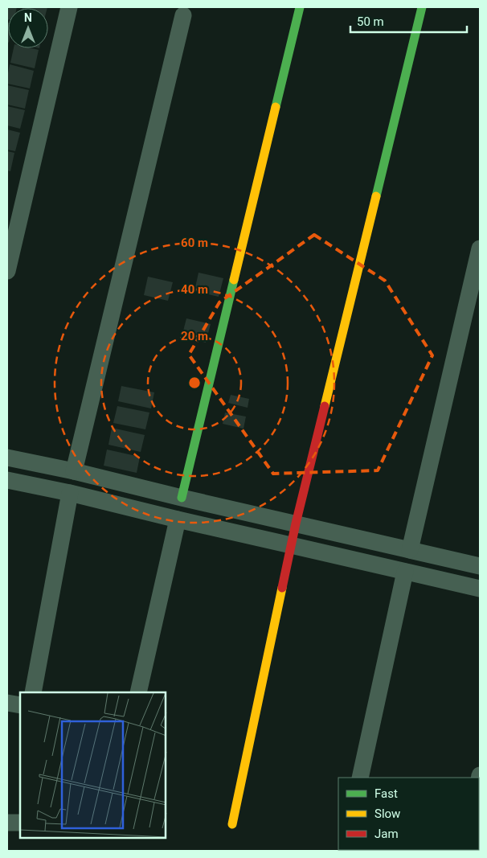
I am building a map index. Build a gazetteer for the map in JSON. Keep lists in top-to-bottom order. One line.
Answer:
{"legend":["Fast","Slow","Jam"],"scale_bar":"50 m","north":"top","rings":["60 m","40 m","20 m"]}
